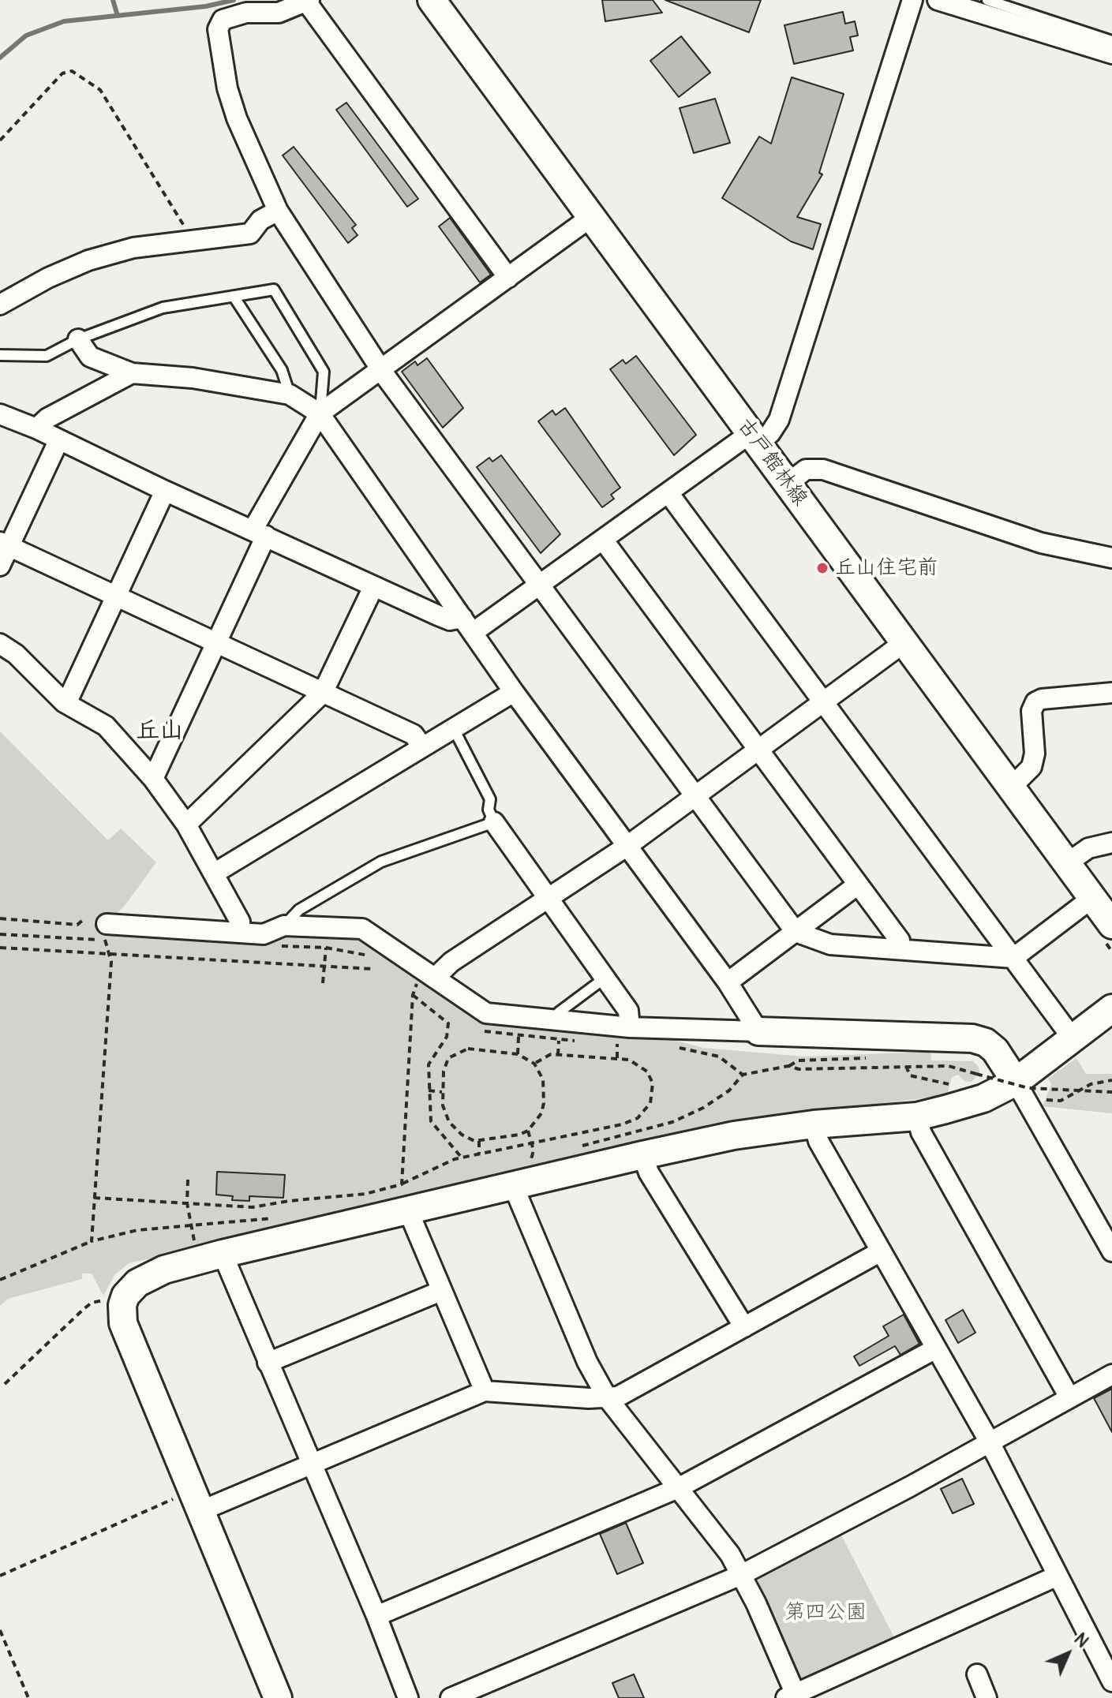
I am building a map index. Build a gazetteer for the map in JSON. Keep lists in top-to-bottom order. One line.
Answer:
{"streets":{"street":["古戸館林線"]},"districts":["丘山"],"parks":["第四公園"],"places":["丘山住宅前"],"north":"top right"}
